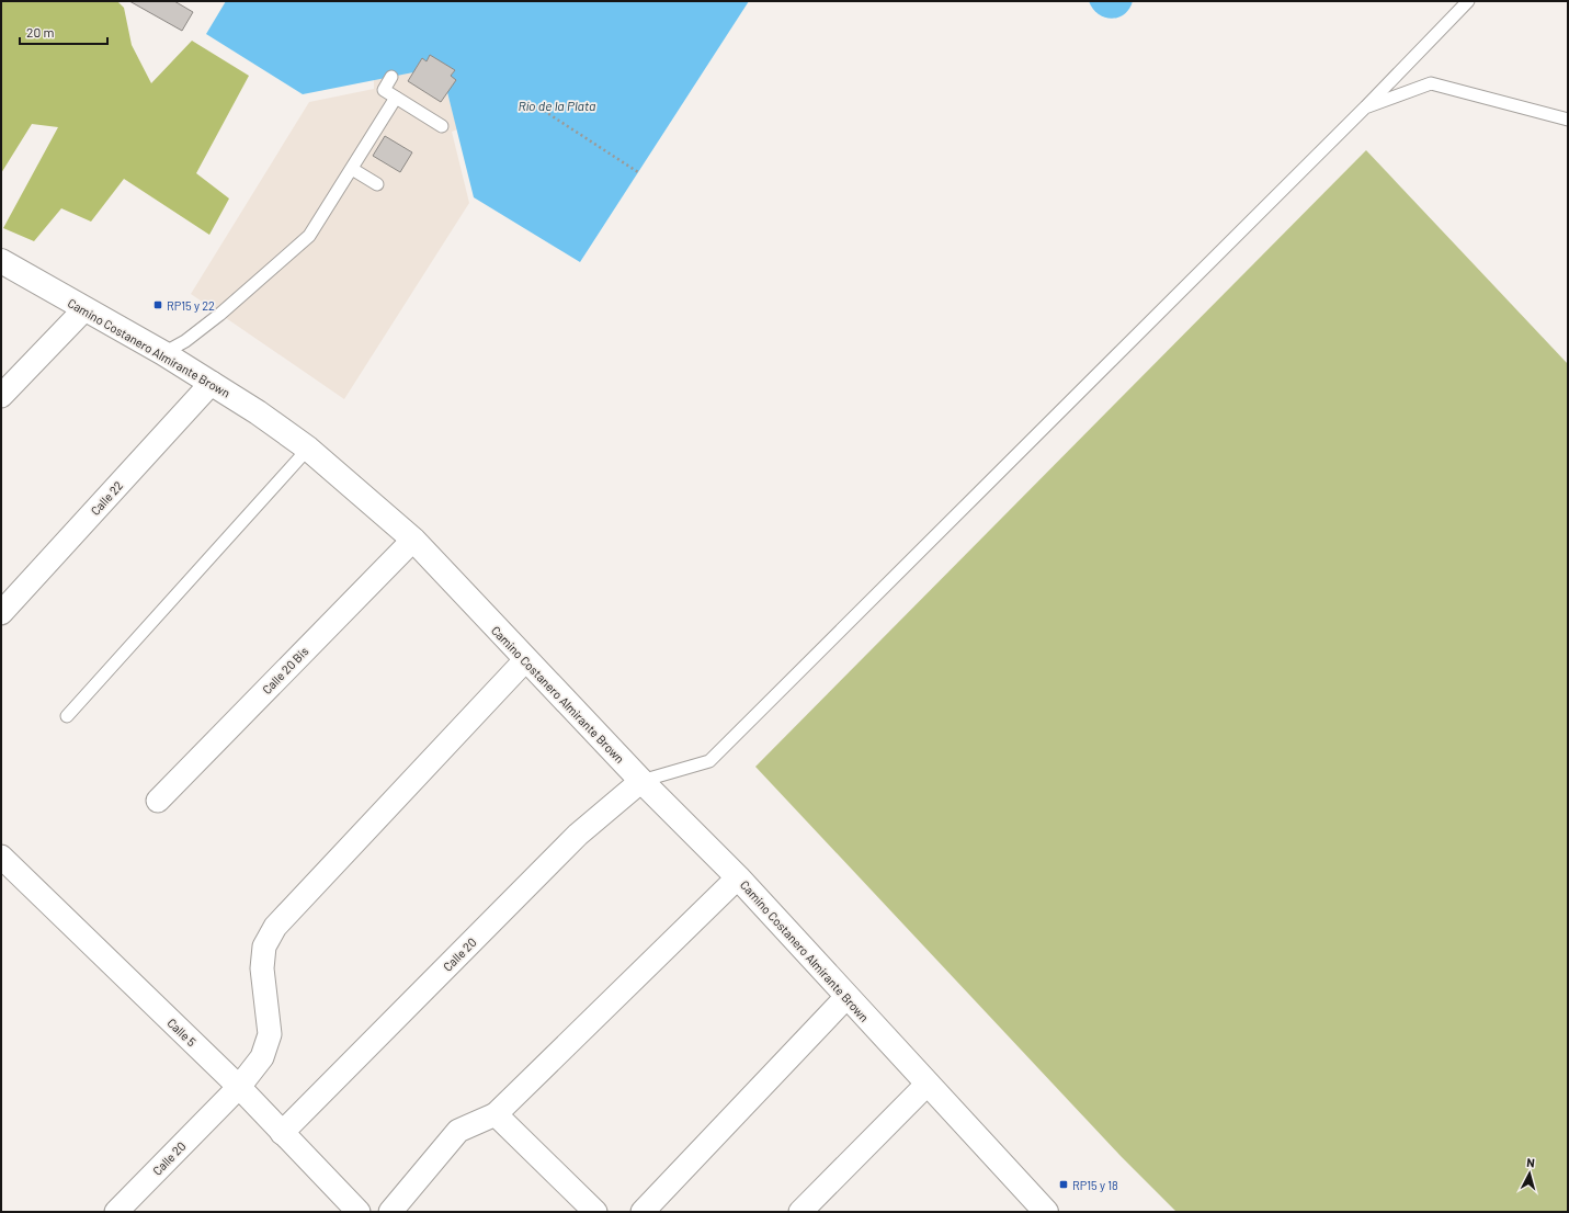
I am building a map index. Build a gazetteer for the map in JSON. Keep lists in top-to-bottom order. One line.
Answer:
{"streets":{"main road":["Camino Costanero Almirante Brown"],"street":["Calle 22","Calle 20 Bis","Calle 20","Calle 5"]},"crossings":[["Camino Costanero Almirante Brown","Calle 22"],["Camino Costanero Almirante Brown","Calle 20 Bis"],["Camino Costanero Almirante Brown","Calle 20"],["Calle 20","Calle 5"]],"water":["Río de la Plata"],"places":{"transit":["RP15 y 22","RP15 y 18"]},"scale_bar":"20 m","north":"top"}
